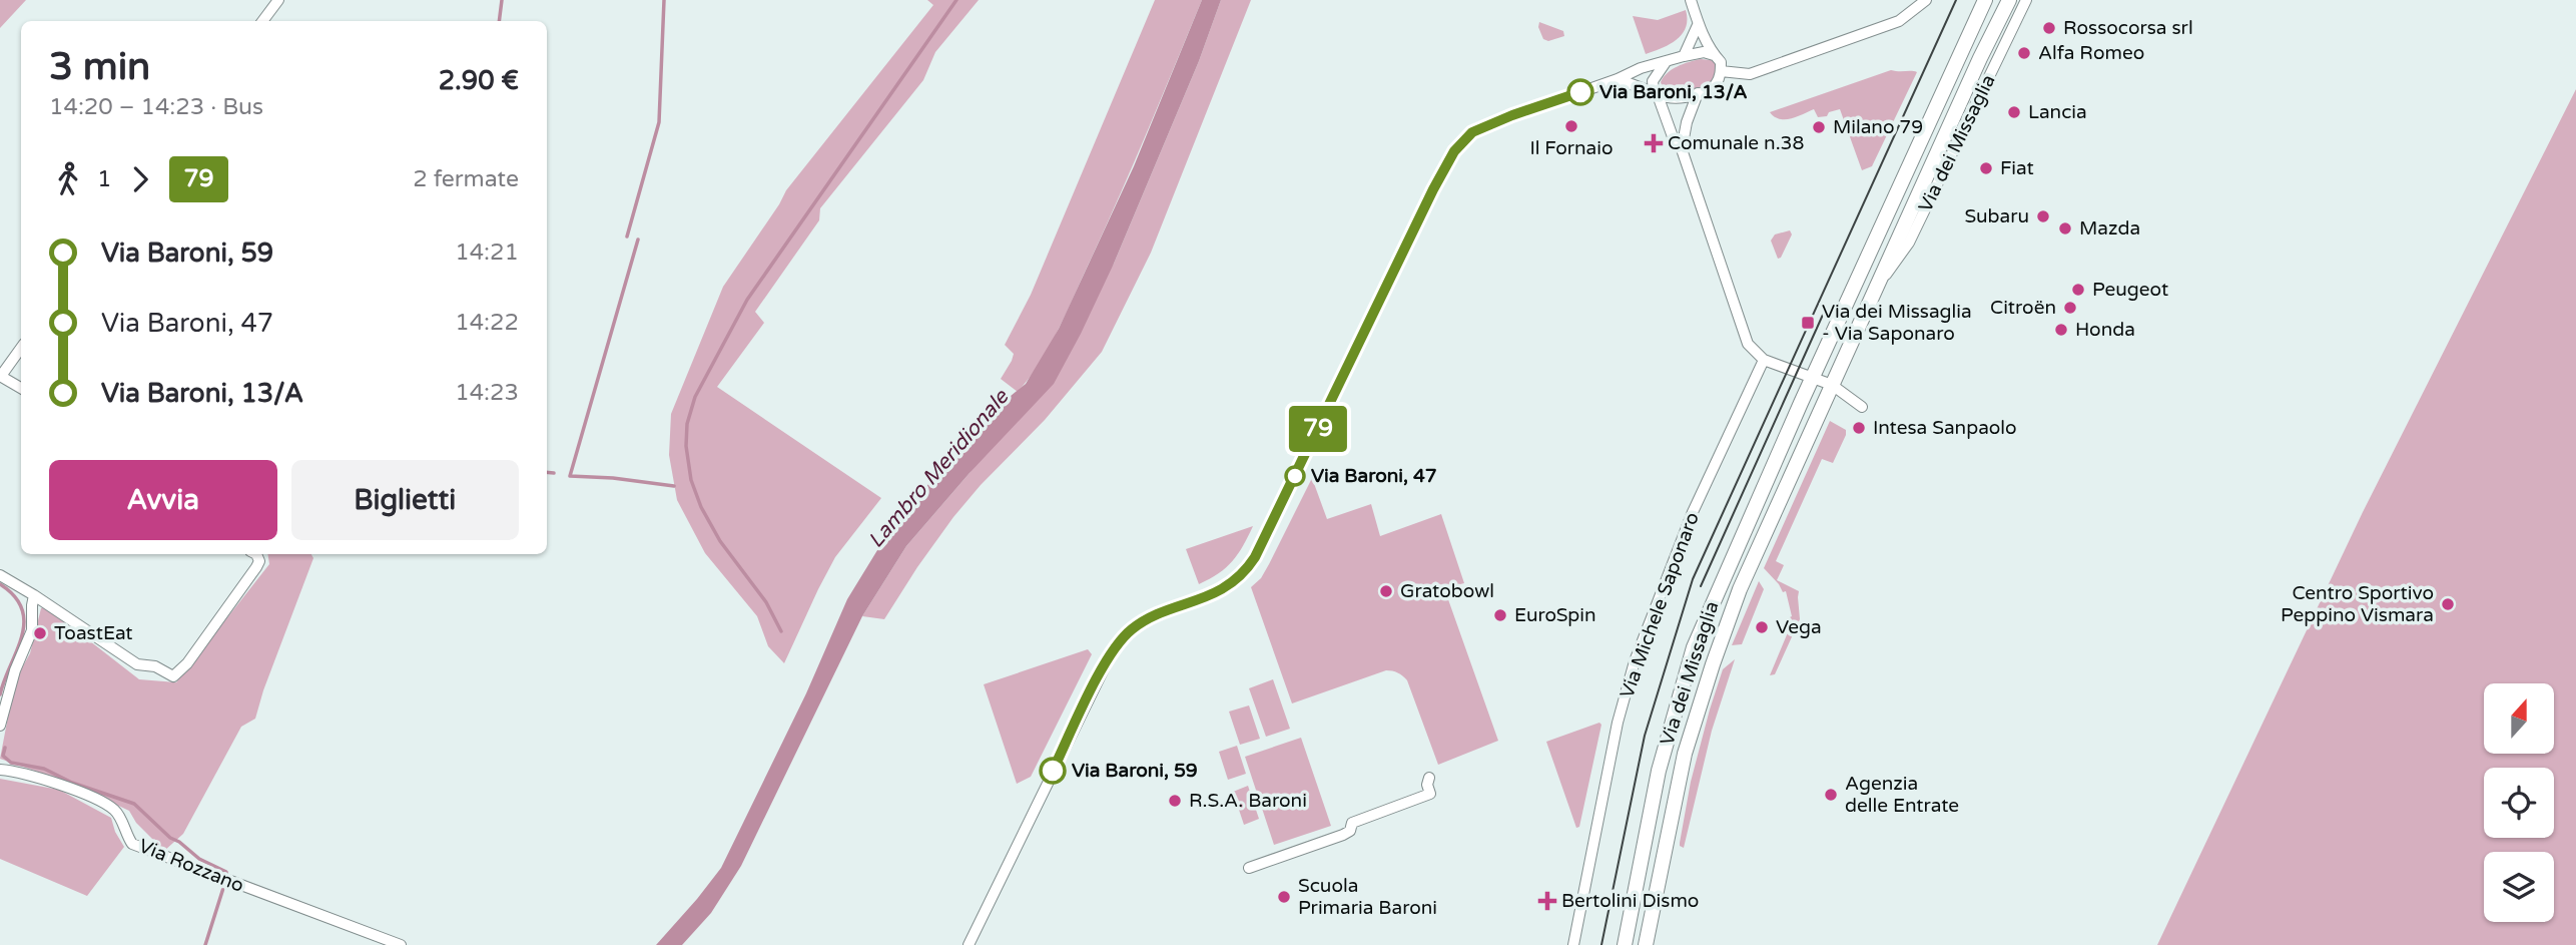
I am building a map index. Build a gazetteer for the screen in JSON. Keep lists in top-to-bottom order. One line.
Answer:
{"streets":{"main road":["Via dei Missaglia"],"street":["Via Michele Saponaro","Via Rozzano"]},"water":["Lambro Meridionale"],"places":{"other":["Rossocorsa srl","Alfa Romeo","Via Baroni, 13/A","Lancia","Il Fornaio","Milano 79","Fiat","Subaru","Mazda","Peugeot","Citroën","Honda","Intesa Sanpaolo","Via Baroni, 47","Gratobowl","Centro Sportivo Peppino Vismara","EuroSpin","Vega","ToastEat","Via Baroni, 59","Agenzia delle Entrate","R.S.A. Baroni","Scuola Primaria Baroni"],"health":["Comunale n.38","Bertolini Dismo"],"transit":["Via dei Missaglia - Via Saponaro"]},"lines":["bus line 79"],"north":"top","page":{"on_map":"79","heading":["3 min","14:20 – 14:23 · Bus","2.90 €"],"legs":["1","79","2 fermate"],"list":[{"name":"Via Baroni, 59","value":"14:21"},{"name":"Via Baroni, 47","value":"14:22"},{"name":"Via Baroni, 13/A","value":"14:23"}],"buttons":["Avvia","Biglietti"]}}
